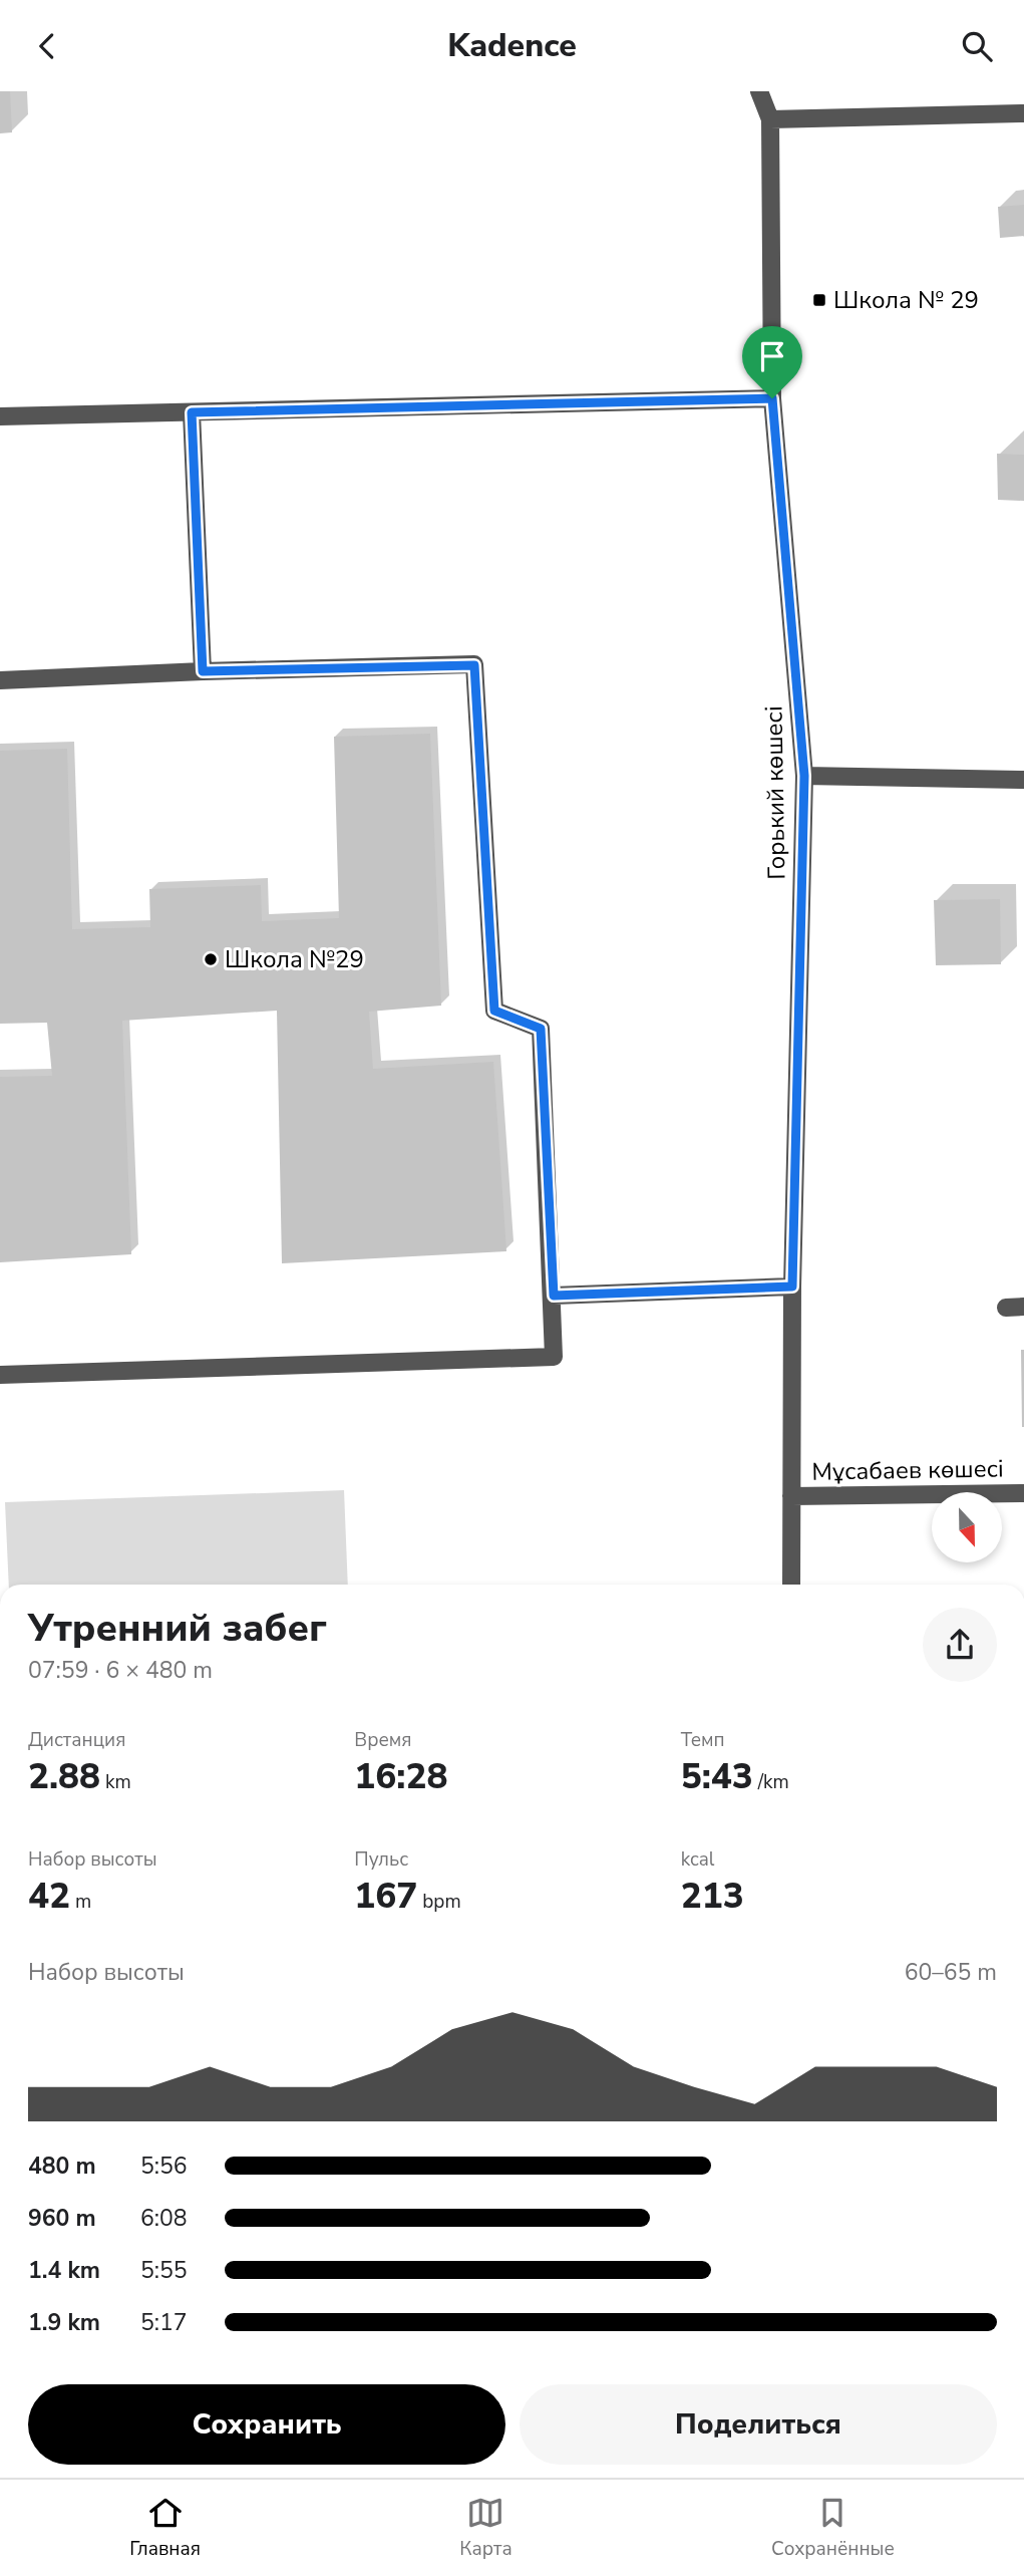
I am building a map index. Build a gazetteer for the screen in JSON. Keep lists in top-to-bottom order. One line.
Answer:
{"streets":{"street":["Горький көшесі","Мұсабаев көшесі"]},"crossings":[["Горький көшесі","Мұсабаев көшесі"]],"places":{"transit":["Школа № 29"],"other":["Школа №29"]},"north":"bottom","page":{"header":"Kadence","heading":["Утренний забег","07:59 · 6 × 480 m"],"stats":[["Дистанция","2.88 km"],["Время","16:28"],["Темп","5:43 /km"],["Набор высоты","42 m"],["Пульс","167 bpm"],["kcal","213"]],"chart":["Набор высоты","60–65 m"],"list":[{"name":"480 m","note":"5:56"},{"name":"960 m","note":"6:08"},{"name":"1.4 km","note":"5:55"},{"name":"1.9 km","note":"5:17"}],"buttons":["Сохранить","Поделиться"],"tabs":["Главная","Карта","Сохранённые"]}}
